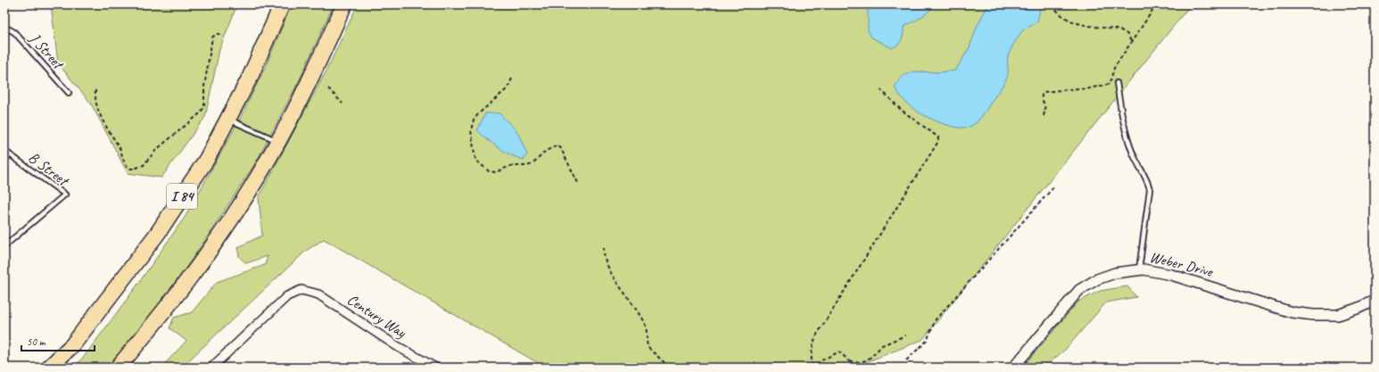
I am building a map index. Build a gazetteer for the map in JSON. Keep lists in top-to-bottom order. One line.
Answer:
{"streets":{"highway":["I 84"],"street":["Weber Drive","Century Way"],"lane":["J Street","B Street"]},"scale_bar":"50 m"}
